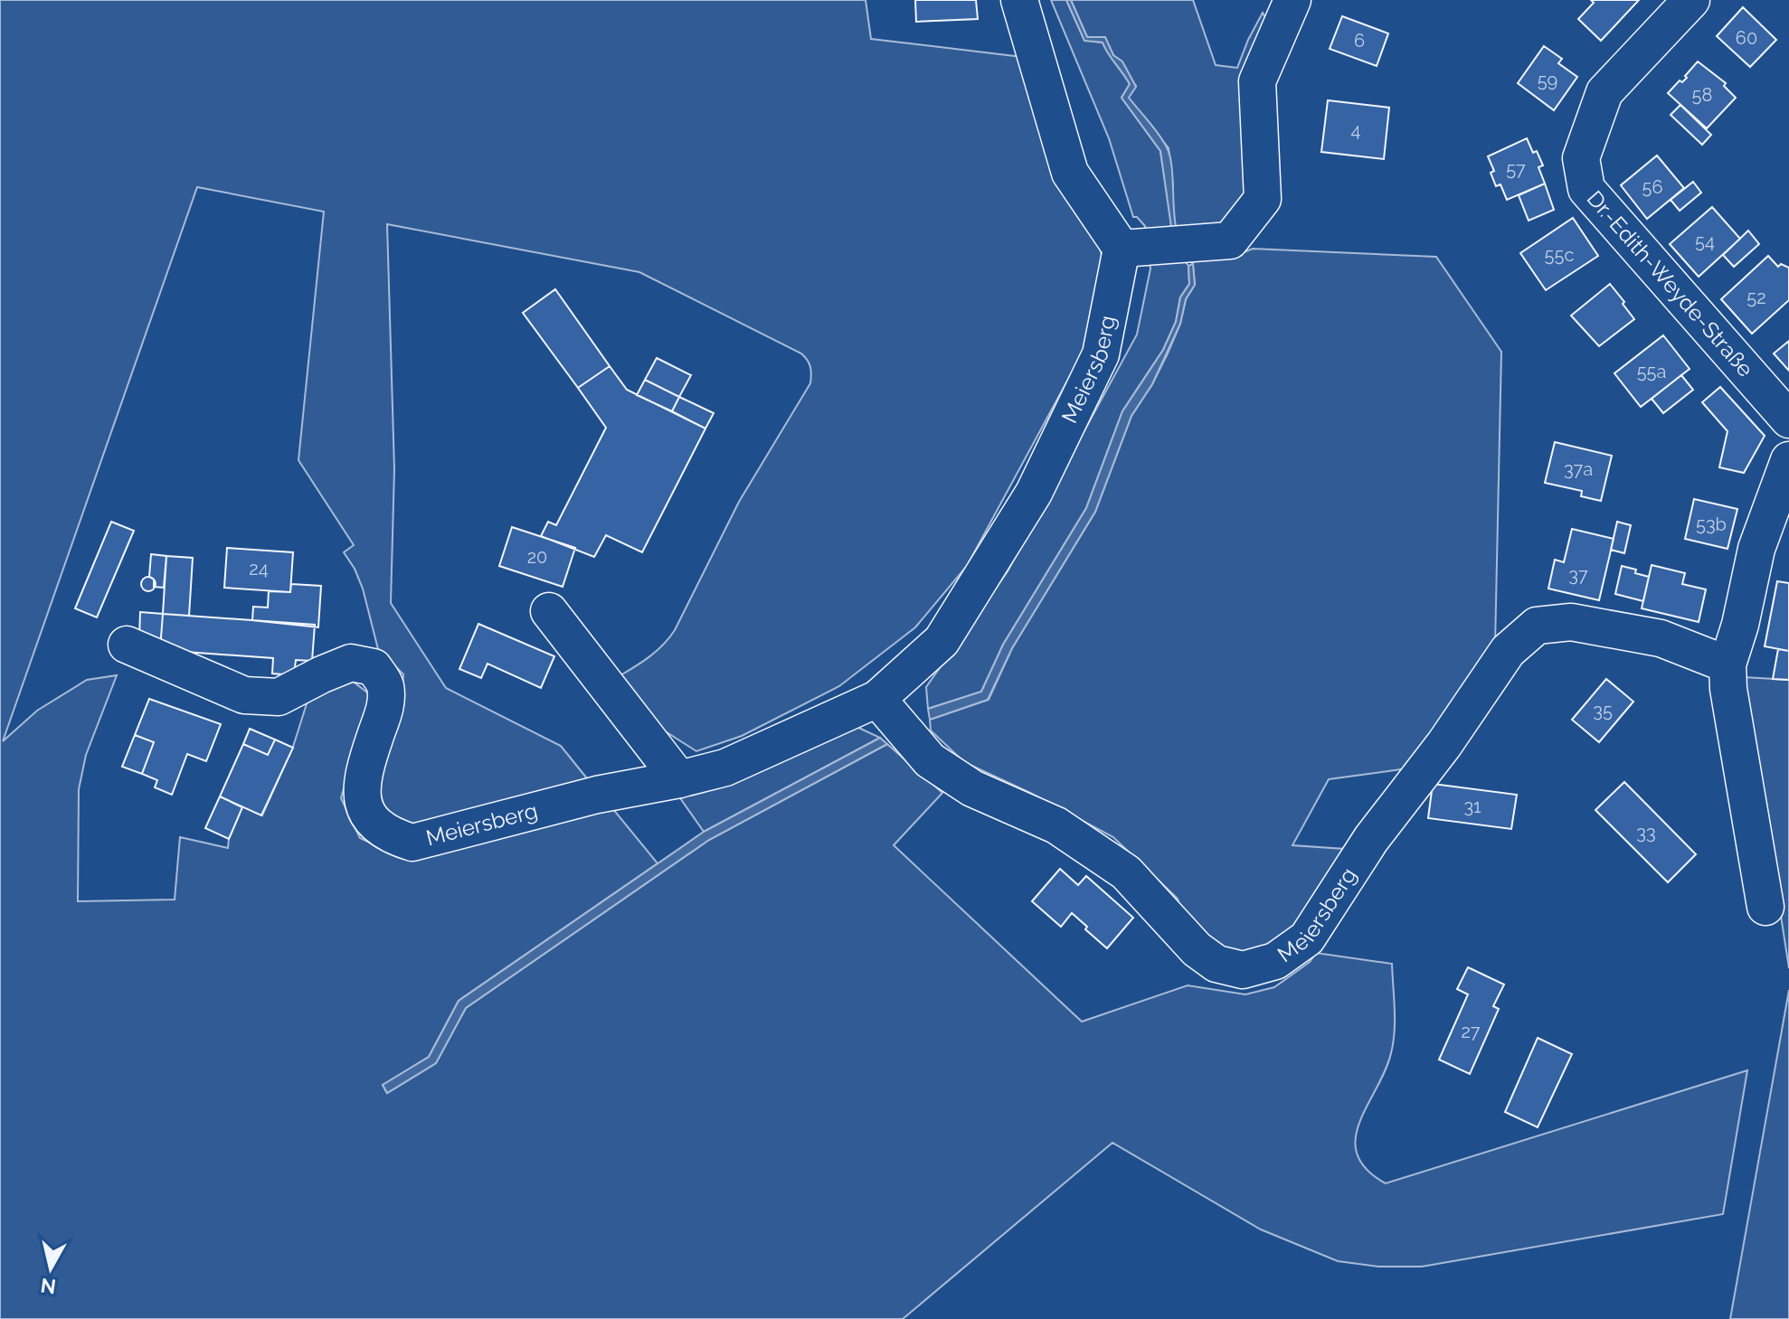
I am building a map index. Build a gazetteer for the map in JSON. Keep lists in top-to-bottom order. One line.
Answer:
{"streets":{"street":["Dr.-Edith-Weyde-Straße","Meiersberg"]},"house_numbers":["60","6","59","58","4","57","56","54","55c","52","55a","37a","53b","20","24","37","35","31","33","27"],"north":"bottom"}
